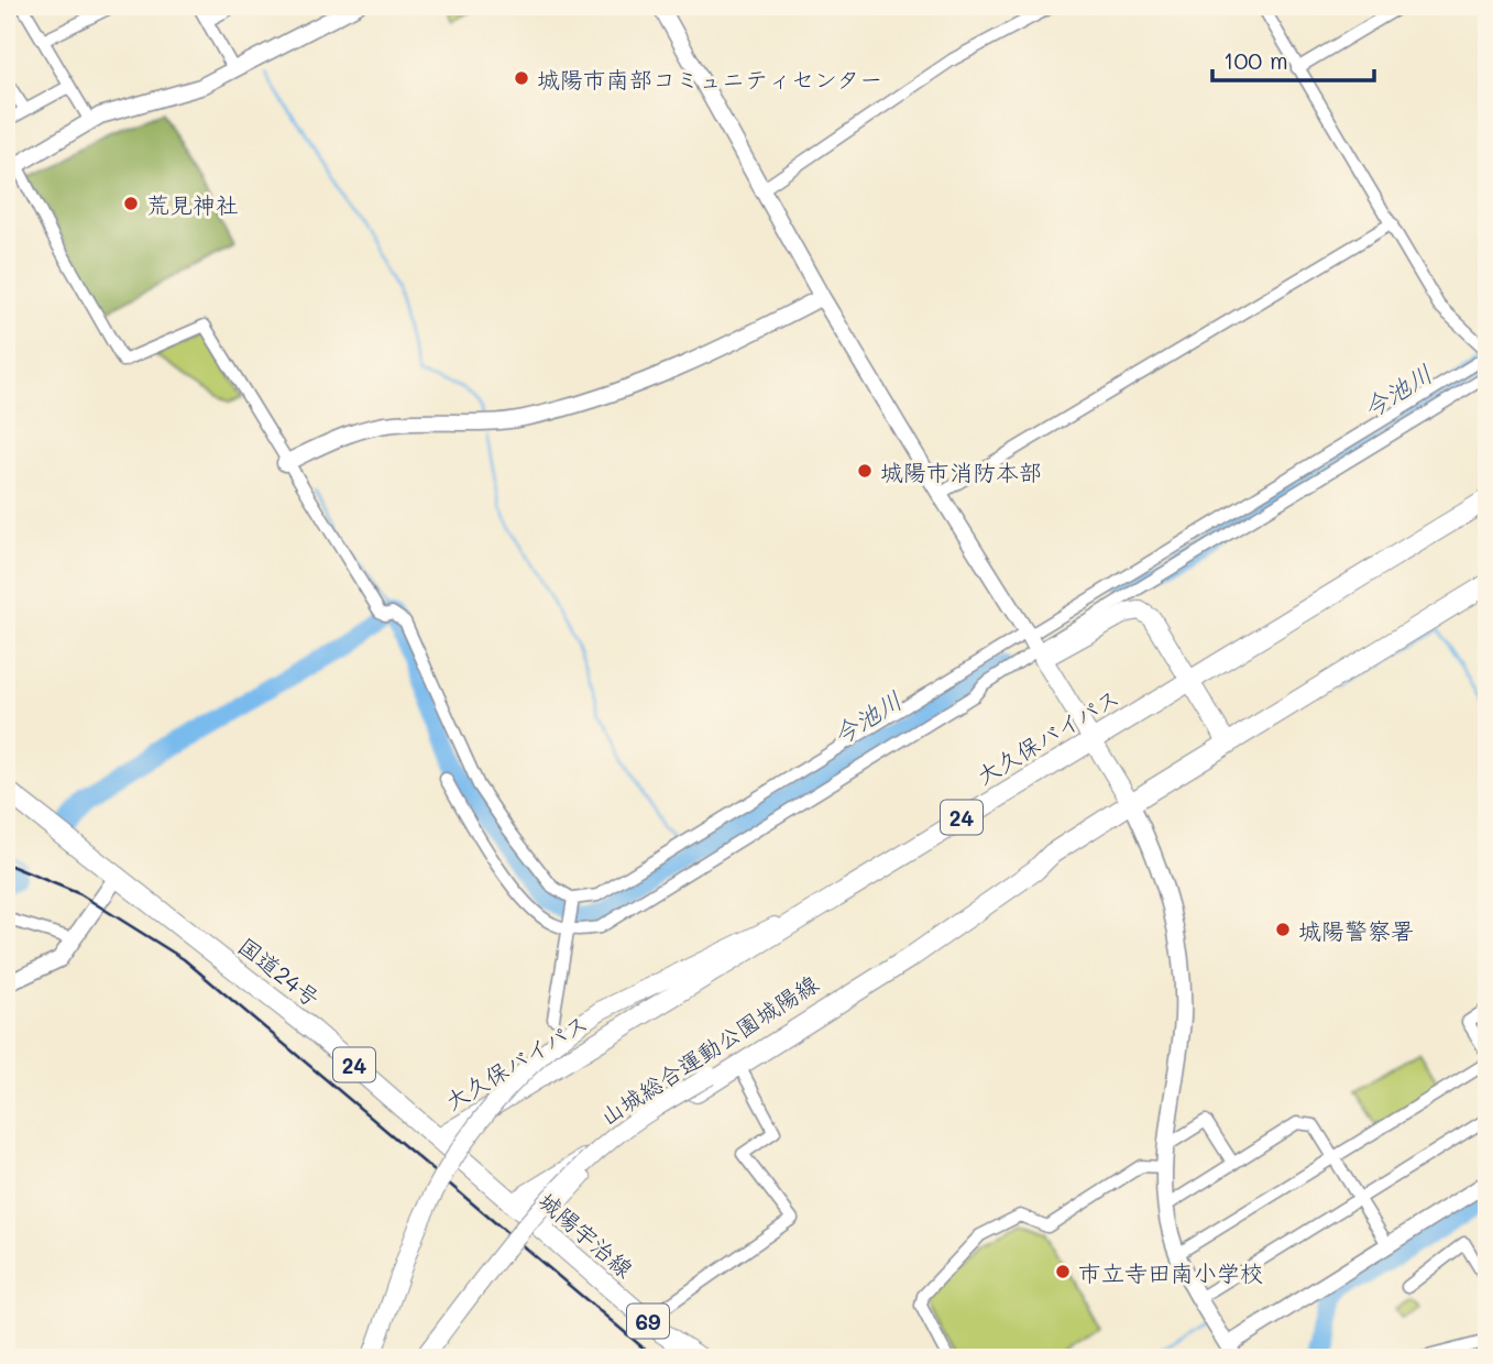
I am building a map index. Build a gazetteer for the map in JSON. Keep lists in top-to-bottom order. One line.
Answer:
{"streets":{"main road":["大久保バイパス","24","国道24号","山城総合運動公園城陽線","城陽宇治線","69"]},"crossings":[["大久保バイパス","国道24号"],["国道24号","城陽宇治線"]],"water":["今池川"],"places":["城陽市南部コミュニティセンター","荒見神社","城陽市消防本部","城陽警察署","市立寺田南小学校"],"scale_bar":"100 m"}
